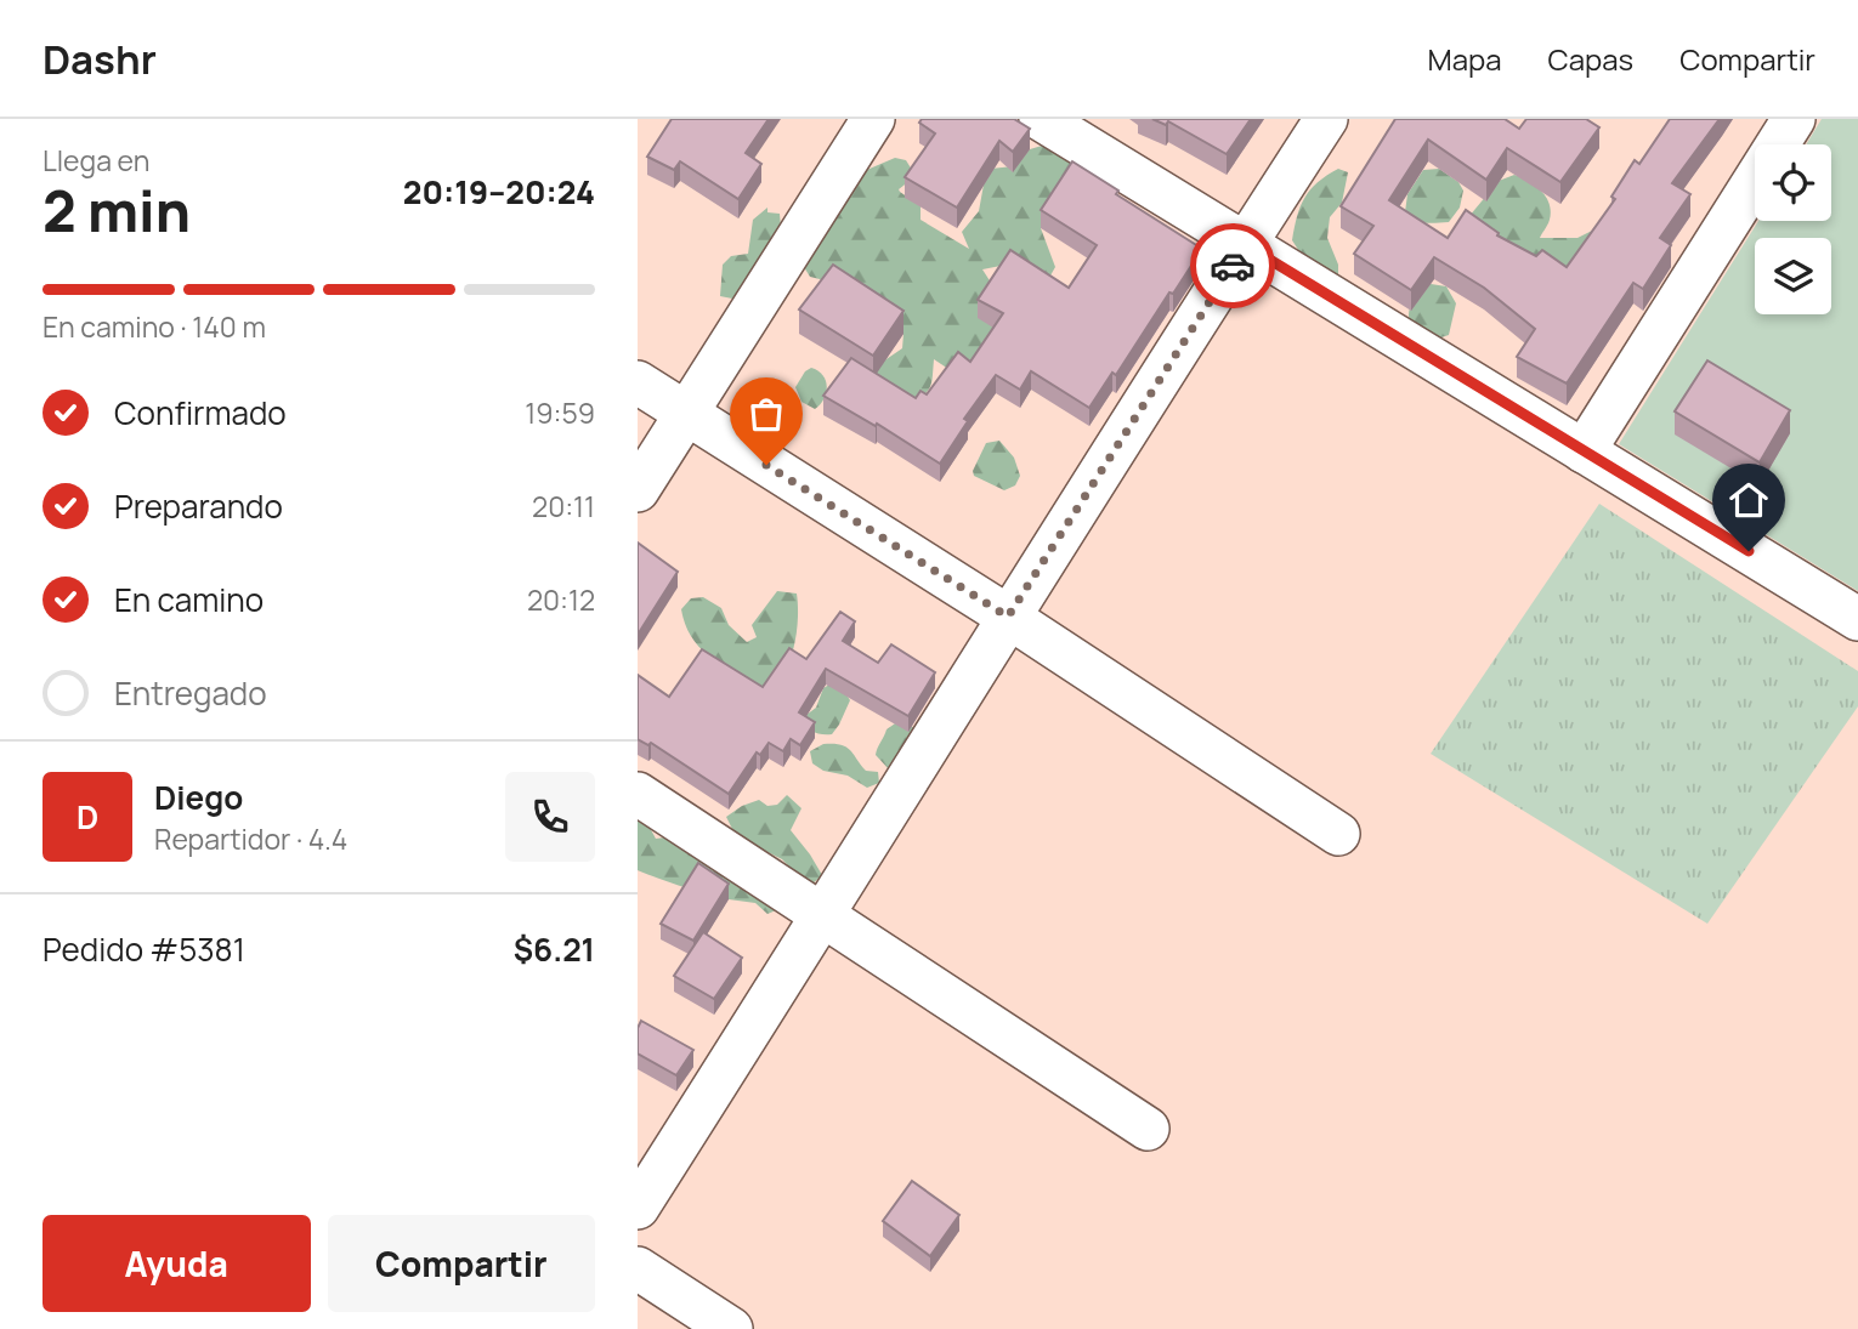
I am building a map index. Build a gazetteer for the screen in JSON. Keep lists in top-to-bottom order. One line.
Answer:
{"page":{"header":"Dashr","nav":["Mapa","Capas","Compartir"],"heading":["2 min","Llega en","20:19–20:24"],"panel":["Diego","Repartidor · 4.4","Pedido #5381","$6.21"],"bar":"En camino · 140 m","list":[["Confirmado","19:59"],["Preparando","20:11"],["En camino","20:12"],"Entregado"],"round":"D","buttons":["Ayuda","Compartir"]}}
